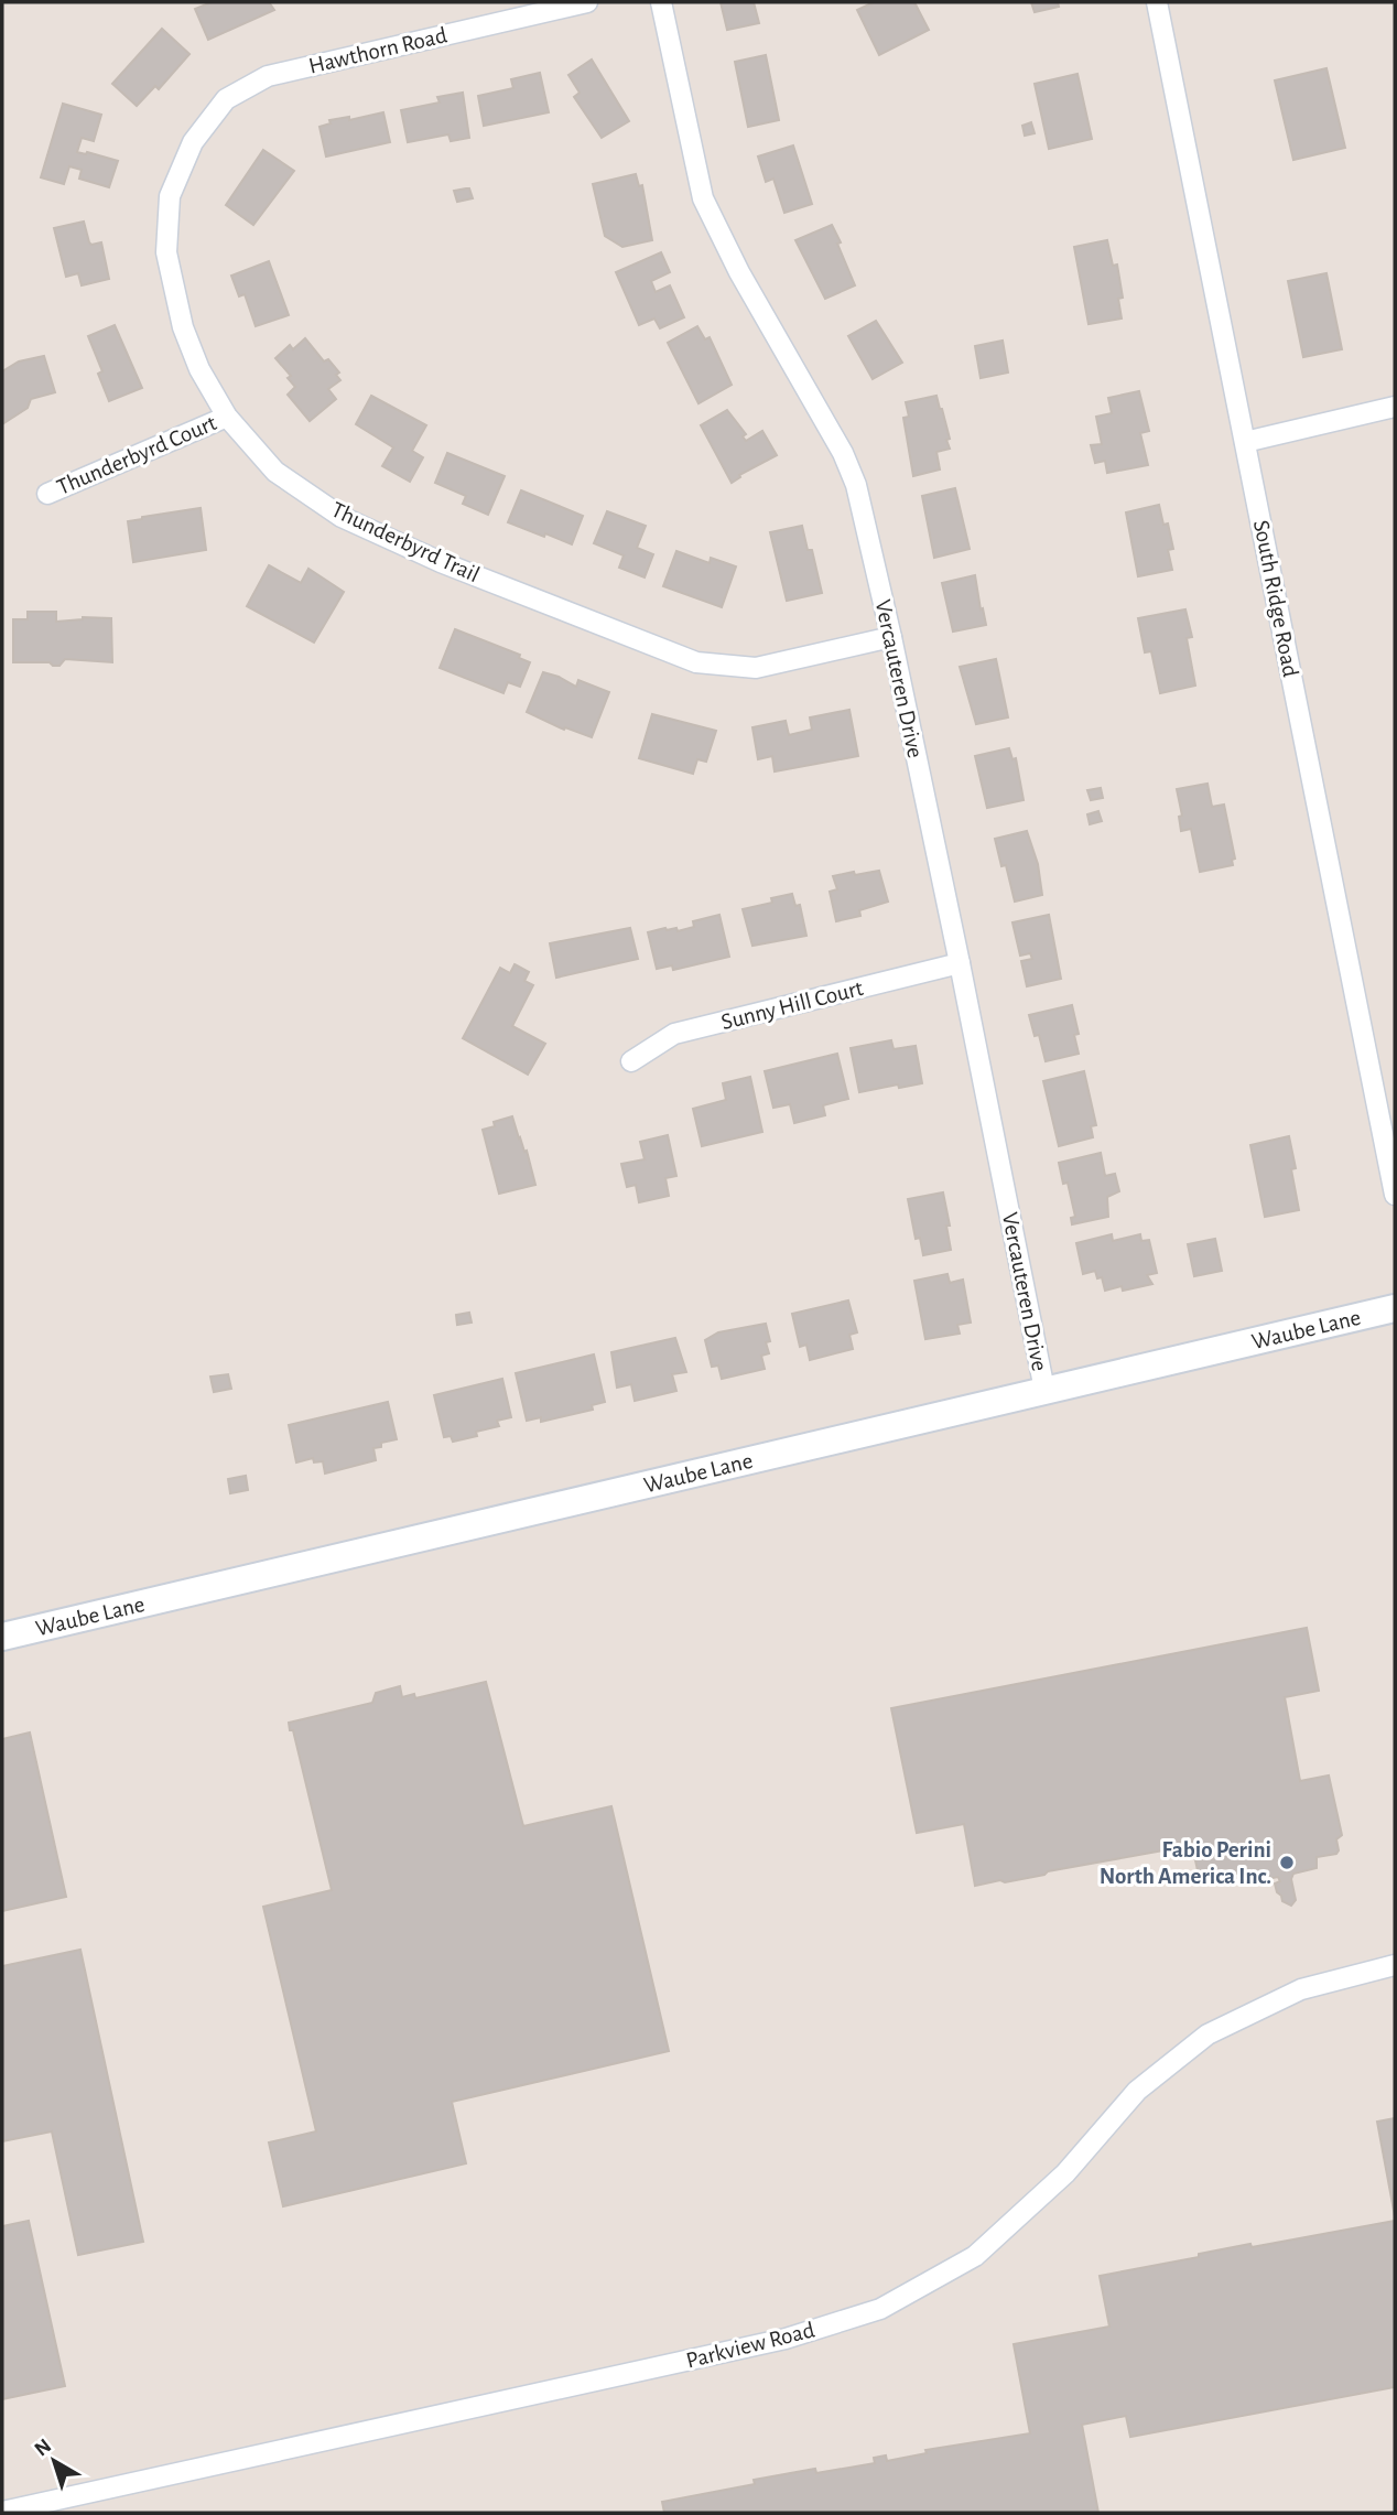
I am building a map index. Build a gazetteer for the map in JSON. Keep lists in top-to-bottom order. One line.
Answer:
{"streets":{"main road":["Waube Lane"],"street":["Hawthorn Road","Thunderbyrd Court","Thunderbyrd Trail","South Ridge Road","Vercauteren Drive","Sunny Hill Court","Parkview Road"]},"crossings":[["Hawthorn Road","Thunderbyrd Trail"],["Thunderbyrd Court","Thunderbyrd Trail"],["Thunderbyrd Trail","Vercauteren Drive"],["Vercauteren Drive","Sunny Hill Court"],["Vercauteren Drive","Waube Lane"]],"places":["Fabio Perini North America Inc."],"north":"top left"}
